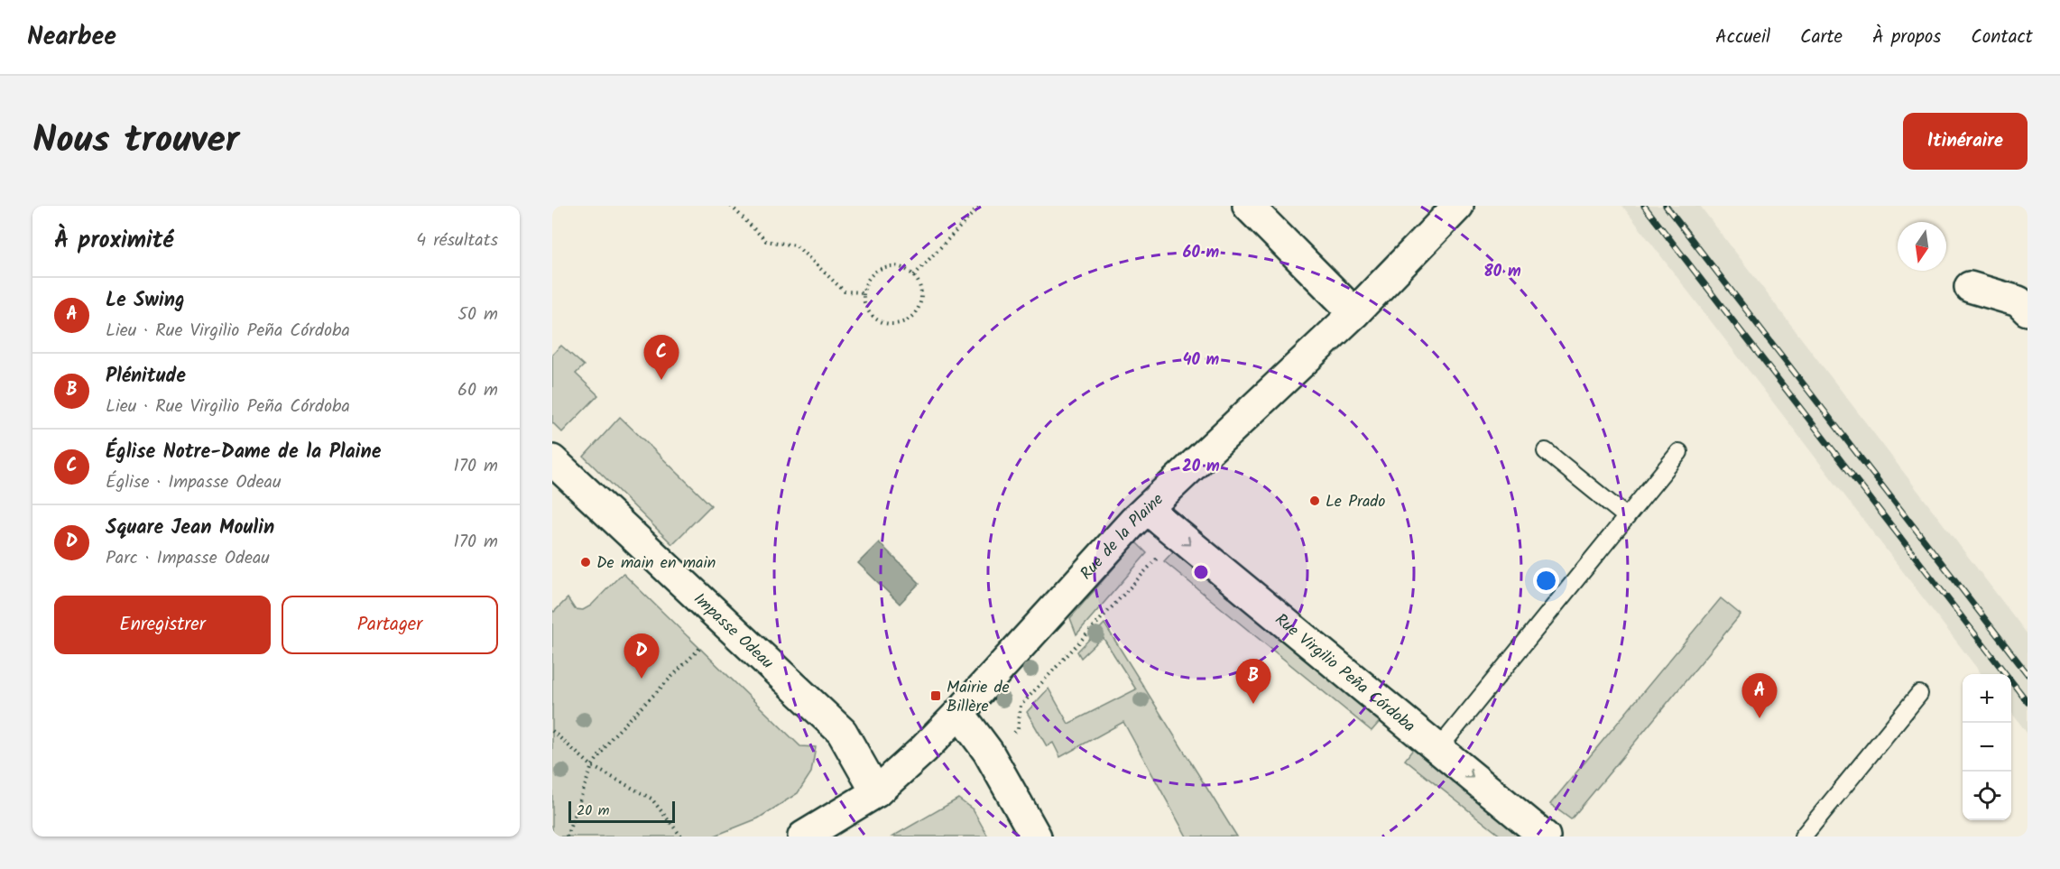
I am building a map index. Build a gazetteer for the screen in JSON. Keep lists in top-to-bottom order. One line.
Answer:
{"streets":{"street":["Rue de la Plaine","Impasse Odeau","Rue Virgilio Peña Córdoba"]},"crossings":[["Rue de la Plaine","Impasse Odeau"],["Rue de la Plaine","Rue Virgilio Peña Córdoba"]],"one_way":["Rue Virgilio Peña Córdoba"],"places":{"other":["Le Prado","De main en main"],"transit":["Mairie de Billère"]},"scale_bar":"20 m","north":"bottom","page":{"header":"Nearbee","nav":["Accueil","Carte","À propos","Contact"],"title":"Nous trouver","buttons":["Itinéraire",["Enregistrer","Partager"]],"heading":["À proximité","4 résultats"],"list":[{"mark":"A","name":"Le Swing","note":"Lieu · Rue Virgilio Peña Córdoba","value":"50 m"},{"mark":"B","name":"Plénitude","note":"Lieu · Rue Virgilio Peña Córdoba","value":"60 m"},{"mark":"C","name":"Église Notre-Dame de la Plaine","note":"Église · Impasse Odeau","value":"170 m"},{"mark":"D","name":"Square Jean Moulin","note":"Parc · Impasse Odeau","value":"170 m"}],"pins":["C","D","B","A"],"map_buttons":["+","−"],"scale":"20 m"},"rings":["60 m","80 m","40 m","20 m"]}
